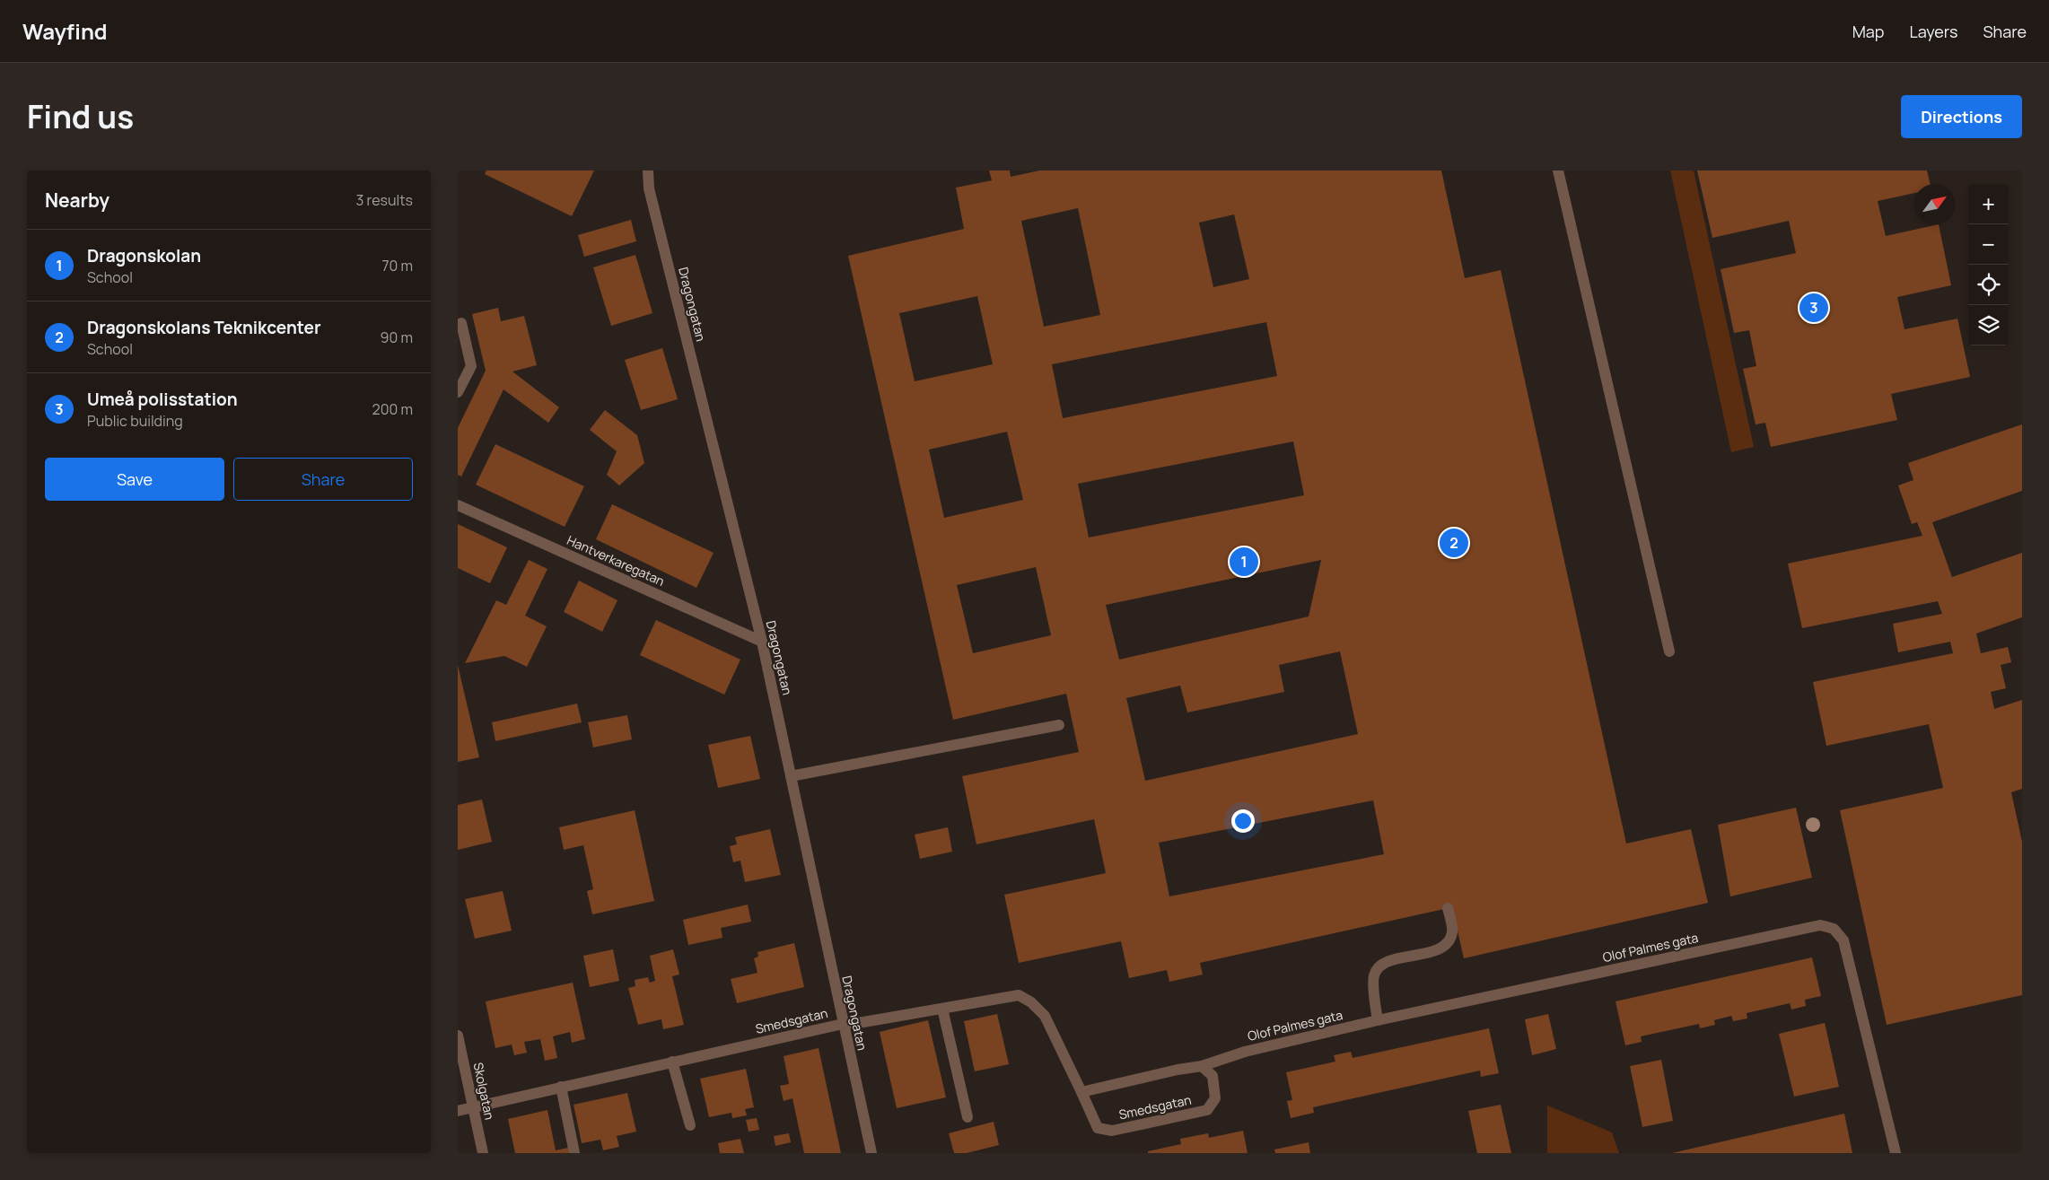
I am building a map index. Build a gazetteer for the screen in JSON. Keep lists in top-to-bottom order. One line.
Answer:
{"streets":{"street":["Dragongatan","Hantverkaregatan","Olof Palmes gata","Smedsgatan","Skolgatan"]},"crossings":[["Dragongatan","Hantverkaregatan"],["Dragongatan","Smedsgatan"],["Olof Palmes gata","Smedsgatan"],["Smedsgatan","Skolgatan"]],"north":"top right","page":{"header":"Wayfind","nav":["Map","Layers","Share"],"title":"Find us","buttons":["Directions",["Save","Share"]],"heading":["Nearby","3 results"],"map_buttons":["+","−"],"list":[{"mark":"1","name":"Dragonskolan","note":"School","value":"70 m"},{"mark":"2","name":"Dragonskolans Teknikcenter","note":"School","value":"90 m"},{"mark":"3","name":"Umeå polisstation","note":"Public building","value":"200 m"}],"pins":["3","2","1"]}}
